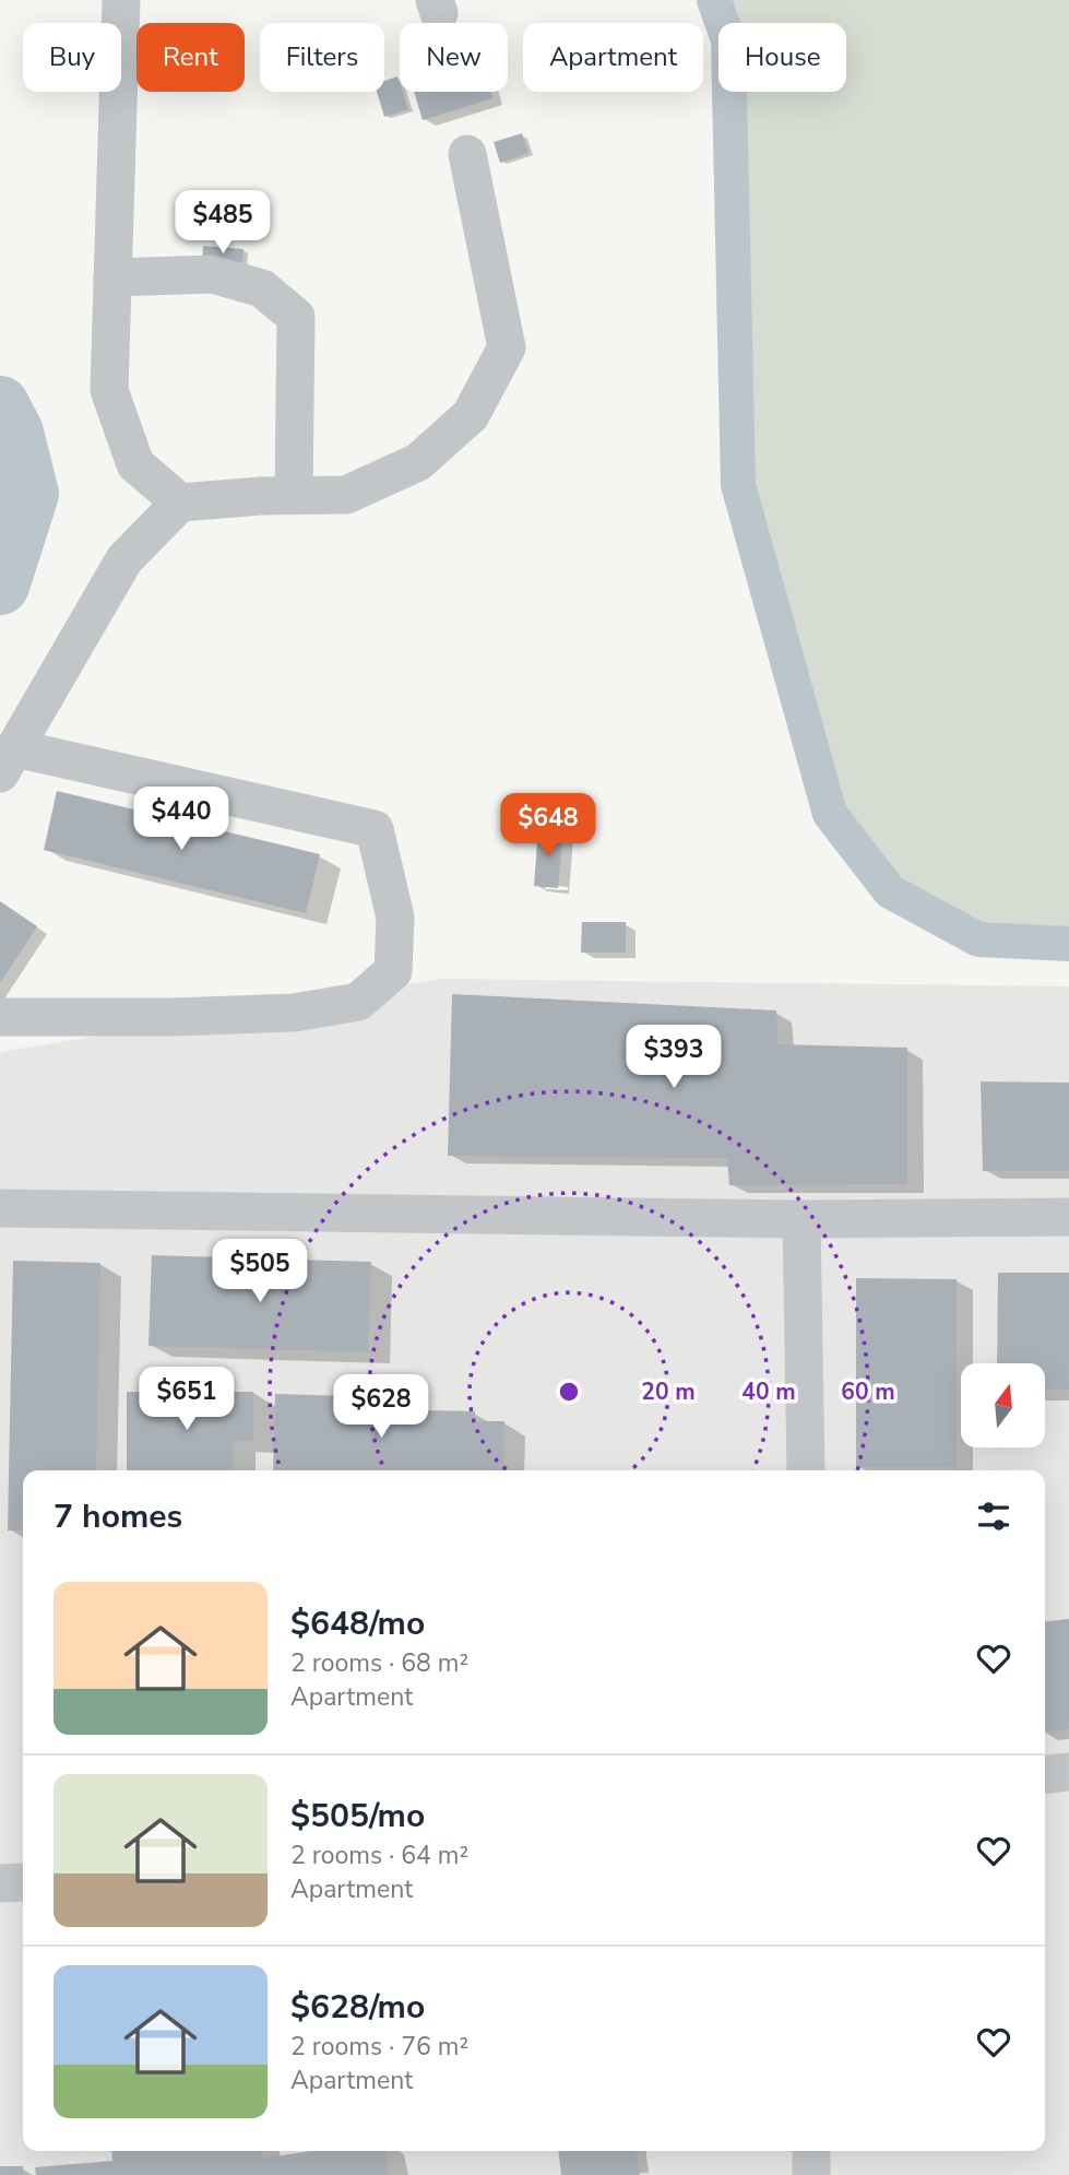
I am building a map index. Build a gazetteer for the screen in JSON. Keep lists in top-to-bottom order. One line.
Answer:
{"north":"top","page":{"chip":["Buy","Rent","Filters","New","Apartment","House"],"price":["$485","$440","$648","$393","$505","$651","$628"],"heading":"7 homes","list":[{"name":"$648/mo","note":"2 rooms · 68 m² · Apartment"},{"name":"$505/mo","note":"2 rooms · 64 m² · Apartment"},{"name":"$628/mo","note":"2 rooms · 76 m² · Apartment"}]},"rings":["20 m","40 m","60 m"]}
